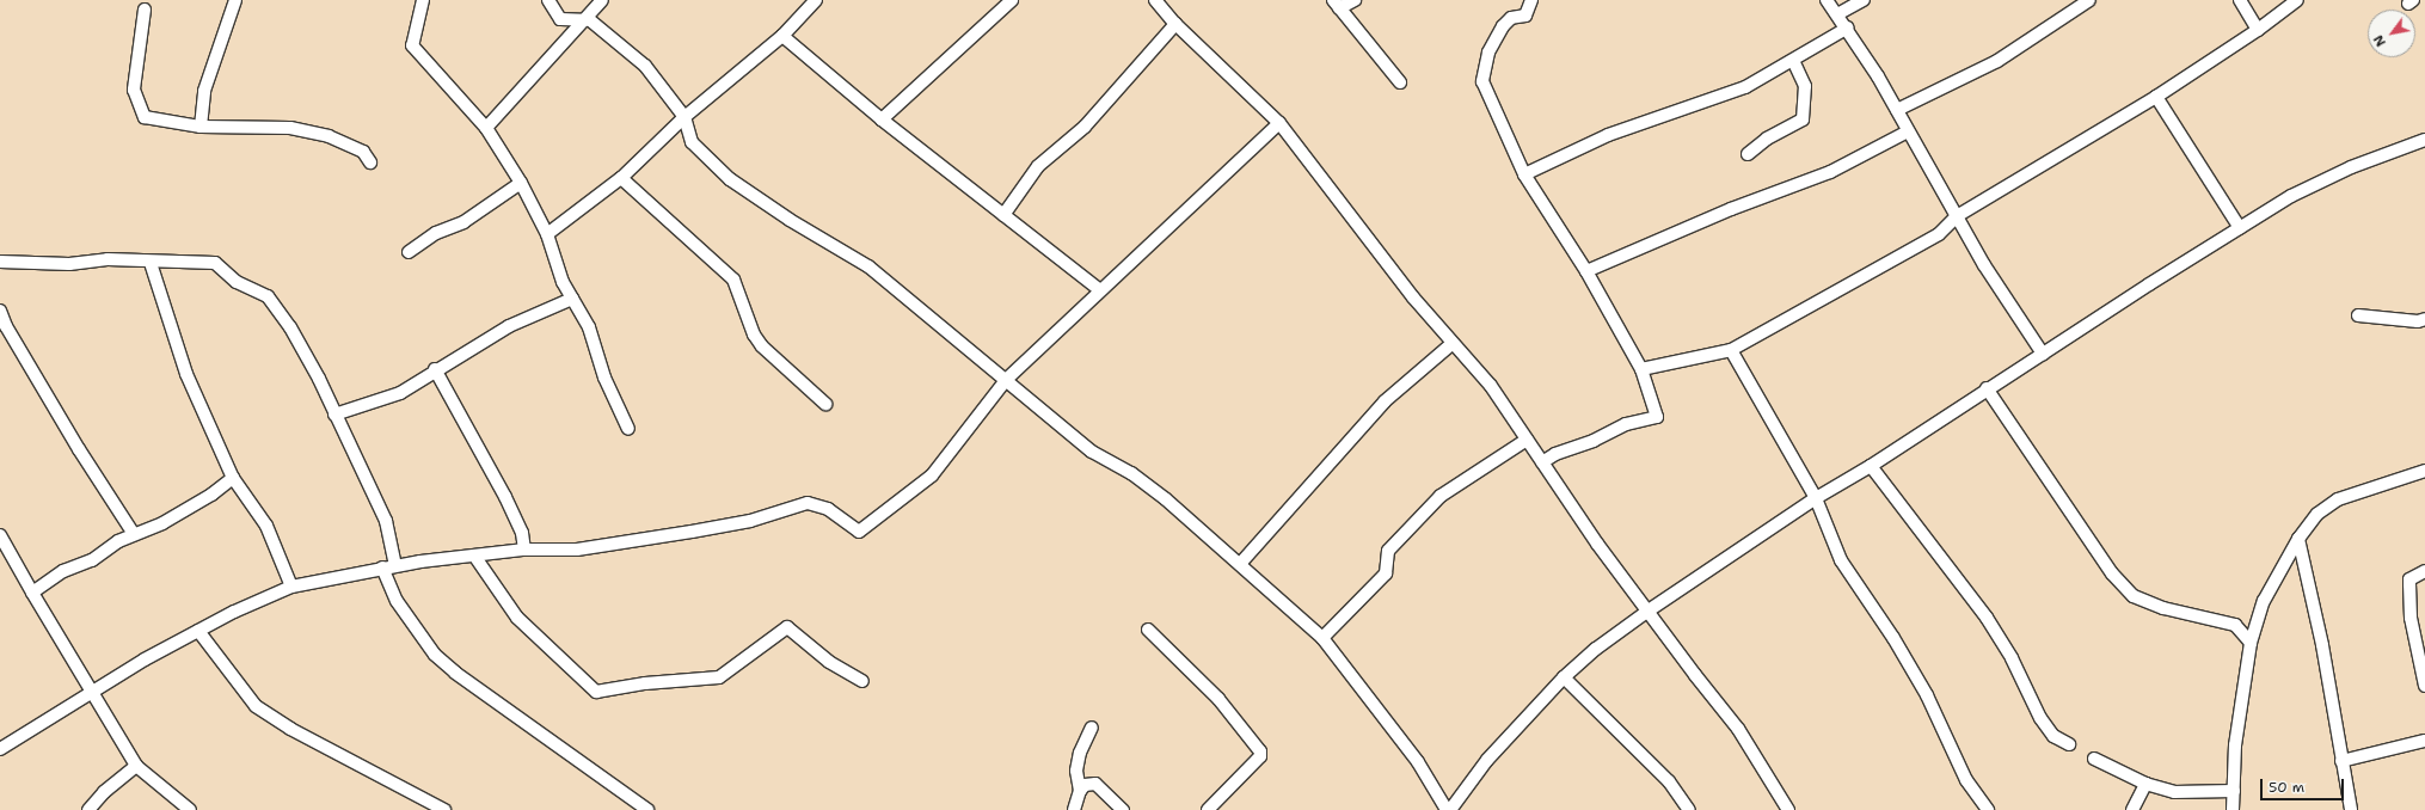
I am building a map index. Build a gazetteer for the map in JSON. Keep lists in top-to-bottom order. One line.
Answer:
{"scale_bar":"50 m","north":"bottom left"}
